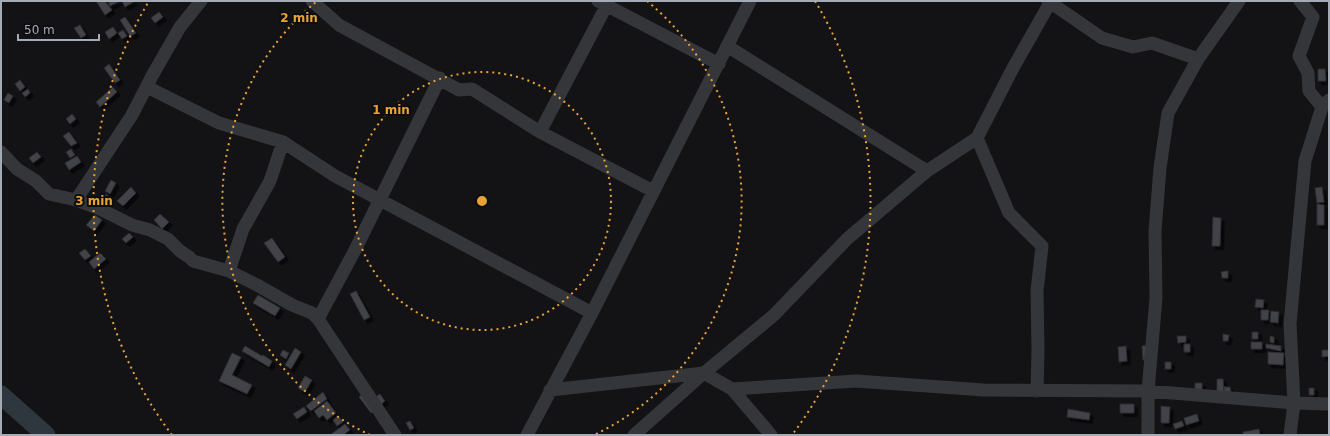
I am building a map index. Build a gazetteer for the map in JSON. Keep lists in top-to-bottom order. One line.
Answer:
{"scale_bar":"50 m","rings":["2 min","1 min","3 min"]}
